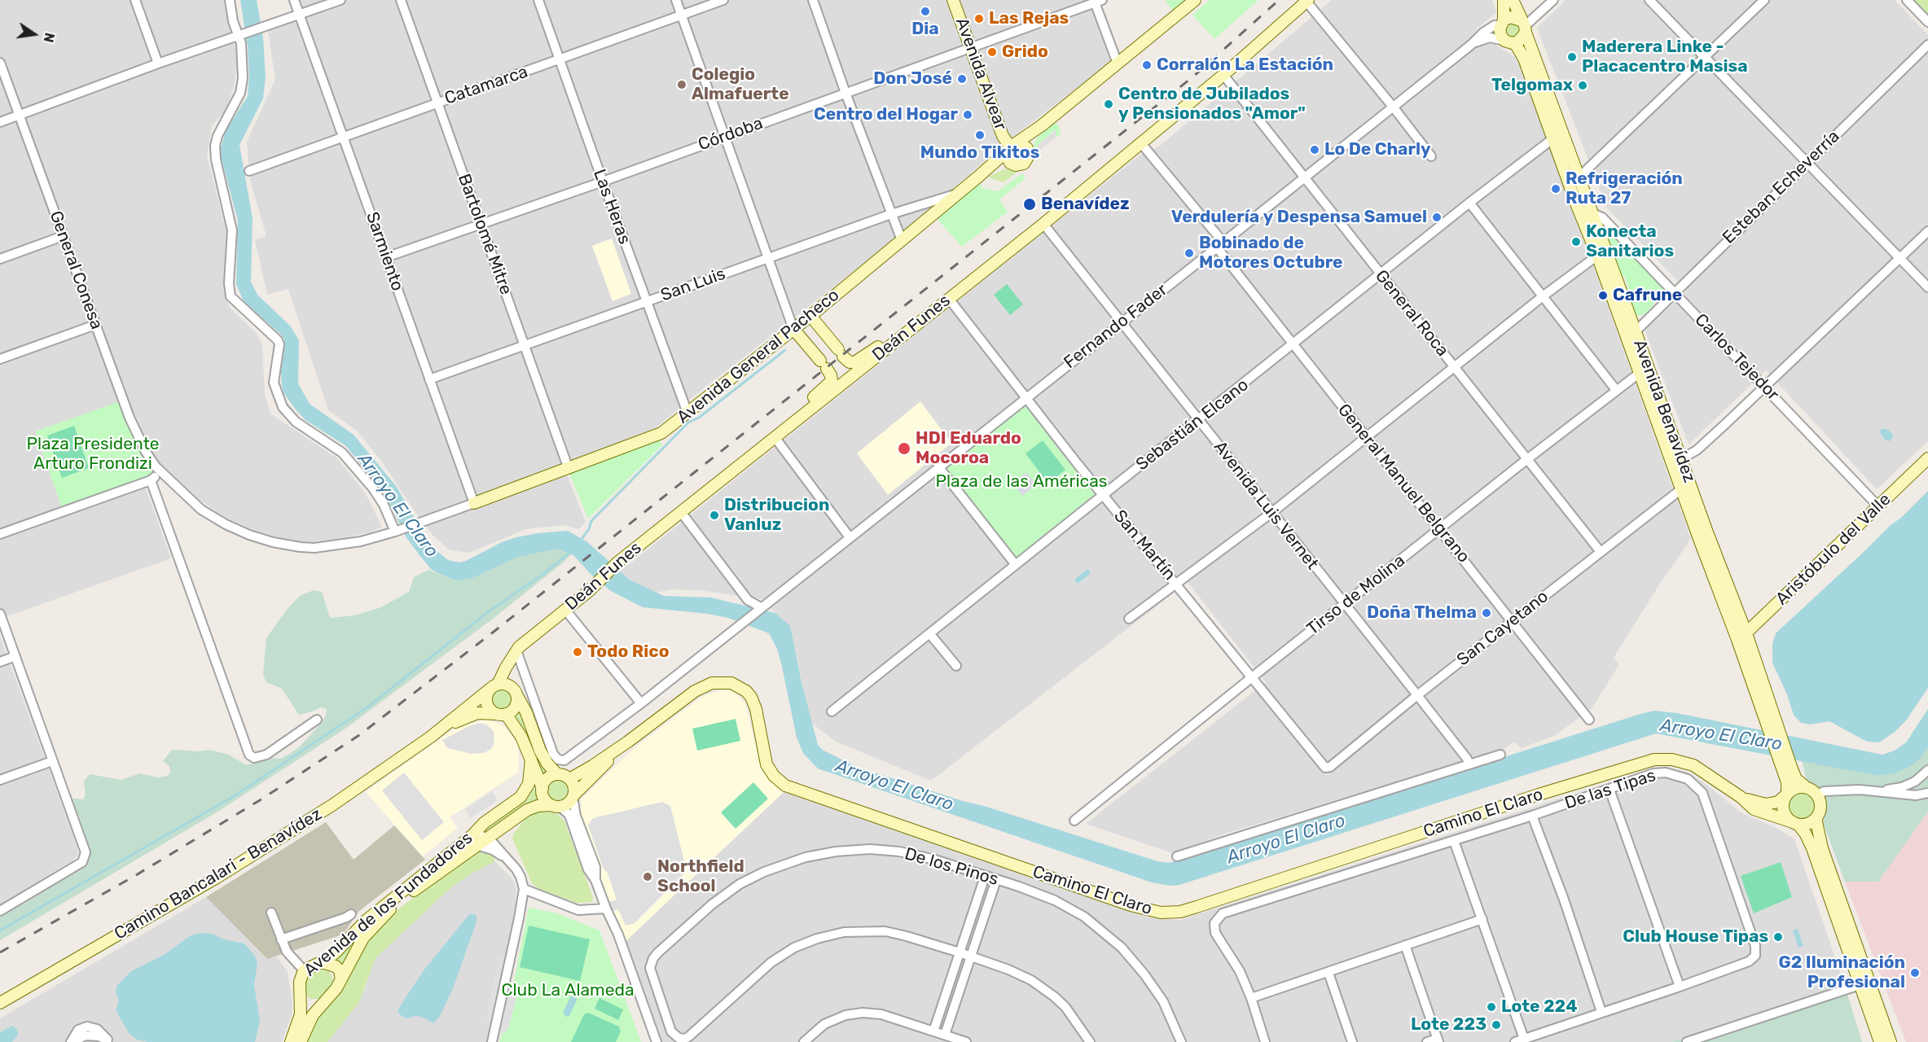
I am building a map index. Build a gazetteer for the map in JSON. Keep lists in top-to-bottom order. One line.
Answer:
{"streets":{"street":["Avenida Alvear","Catamarca","Córdoba","Esteban Echeverría","Las Heras","Bartolomé Mitre","Sarmiento","General Conesa","San Luis","General Roca","Fernando Fader","Deán Funes","Avenida General Pacheco","Carlos Tejedor","Avenida Benavídez","Sebastián Elcano","General Manuel Belgrano","Avenida Luis Vernet","San Martín","Aristóbulo del Valle","Tirso de Molina","San Cayetano","De las Tipas","Camino El Claro","De los Pinos","Camino Bancalari - Benavídez","Avenida de los Fundadores"]},"crossings":[["Avenida Alvear","Córdoba"],["Avenida Alvear","Avenida General Pacheco"],["Catamarca","Las Heras"],["Catamarca","Bartolomé Mitre"],["Catamarca","Sarmiento"],["Córdoba","Las Heras"],["Córdoba","Bartolomé Mitre"],["Córdoba","Sarmiento"],["Esteban Echeverría","Carlos Tejedor"],["Esteban Echeverría","Avenida Benavídez"],["Las Heras","San Luis"],["Las Heras","Avenida General Pacheco"],["Bartolomé Mitre","San Luis"],["Bartolomé Mitre","Avenida General Pacheco"],["Sarmiento","General Conesa"],["Sarmiento","San Luis"],["Sarmiento","Avenida General Pacheco"],["General Conesa","Avenida General Pacheco"],["San Luis","Avenida General Pacheco"],["General Roca","Fernando Fader"],["General Roca","Deán Funes"],["General Roca","Sebastián Elcano"],["General Roca","Tirso de Molina"],["General Roca","San Cayetano"],["Fernando Fader","Avenida Benavídez"],["Fernando Fader","General Manuel Belgrano"],["Fernando Fader","Avenida Luis Vernet"],["Fernando Fader","San Martín"],["Deán Funes","General Manuel Belgrano"],["Deán Funes","Avenida Luis Vernet"],["Deán Funes","San Martín"],["Deán Funes","Camino Bancalari - Benavídez"],["Carlos Tejedor","Avenida Benavídez"],["Carlos Tejedor","Aristóbulo del Valle"],["Avenida Benavídez","Sebastián Elcano"],["Avenida Benavídez","Aristóbulo del Valle"],["Avenida Benavídez","Tirso de Molina"],["Avenida Benavídez","San Cayetano"],["Avenida Benavídez","Camino El Claro"],["Sebastián Elcano","General Manuel Belgrano"],["Sebastián Elcano","Avenida Luis Vernet"],["Sebastián Elcano","San Martín"],["General Manuel Belgrano","Tirso de Molina"],["General Manuel Belgrano","San Cayetano"],["Avenida Luis Vernet","Tirso de Molina"],["Avenida Luis Vernet","San Cayetano"],["San Martín","Tirso de Molina"],["San Martín","San Cayetano"],["Camino El Claro","Avenida de los Fundadores"]],"water":["Arroyo El Claro"],"parks":["Plaza Presidente Arturo Frondizi","Plaza de las Américas","Club La Alameda"],"places":["Dia","Las Rejas","Grido","Maderera Linke - Placacentro Masisa","Corralón La Estación","Don José","Colegio Almafuerte","Telgomax","Centro de Jubilados y Pensionados \"Amor\"","Centro del Hogar","Mundo Tikitos","Lo De Charly","Refrigeración Ruta 27","Benavídez","Verdulería y Despensa Samuel","Konecta Sanitarios","Bobinado de Motores Octubre","Cafrune","HDI Eduardo Mocoroa","Distribucion Vanluz","Doña Thelma","Todo Rico","Northfield School","Club House Tipas","G2 Iluminación Profesional","Lote 224","Lote 223"],"north":"right"}
